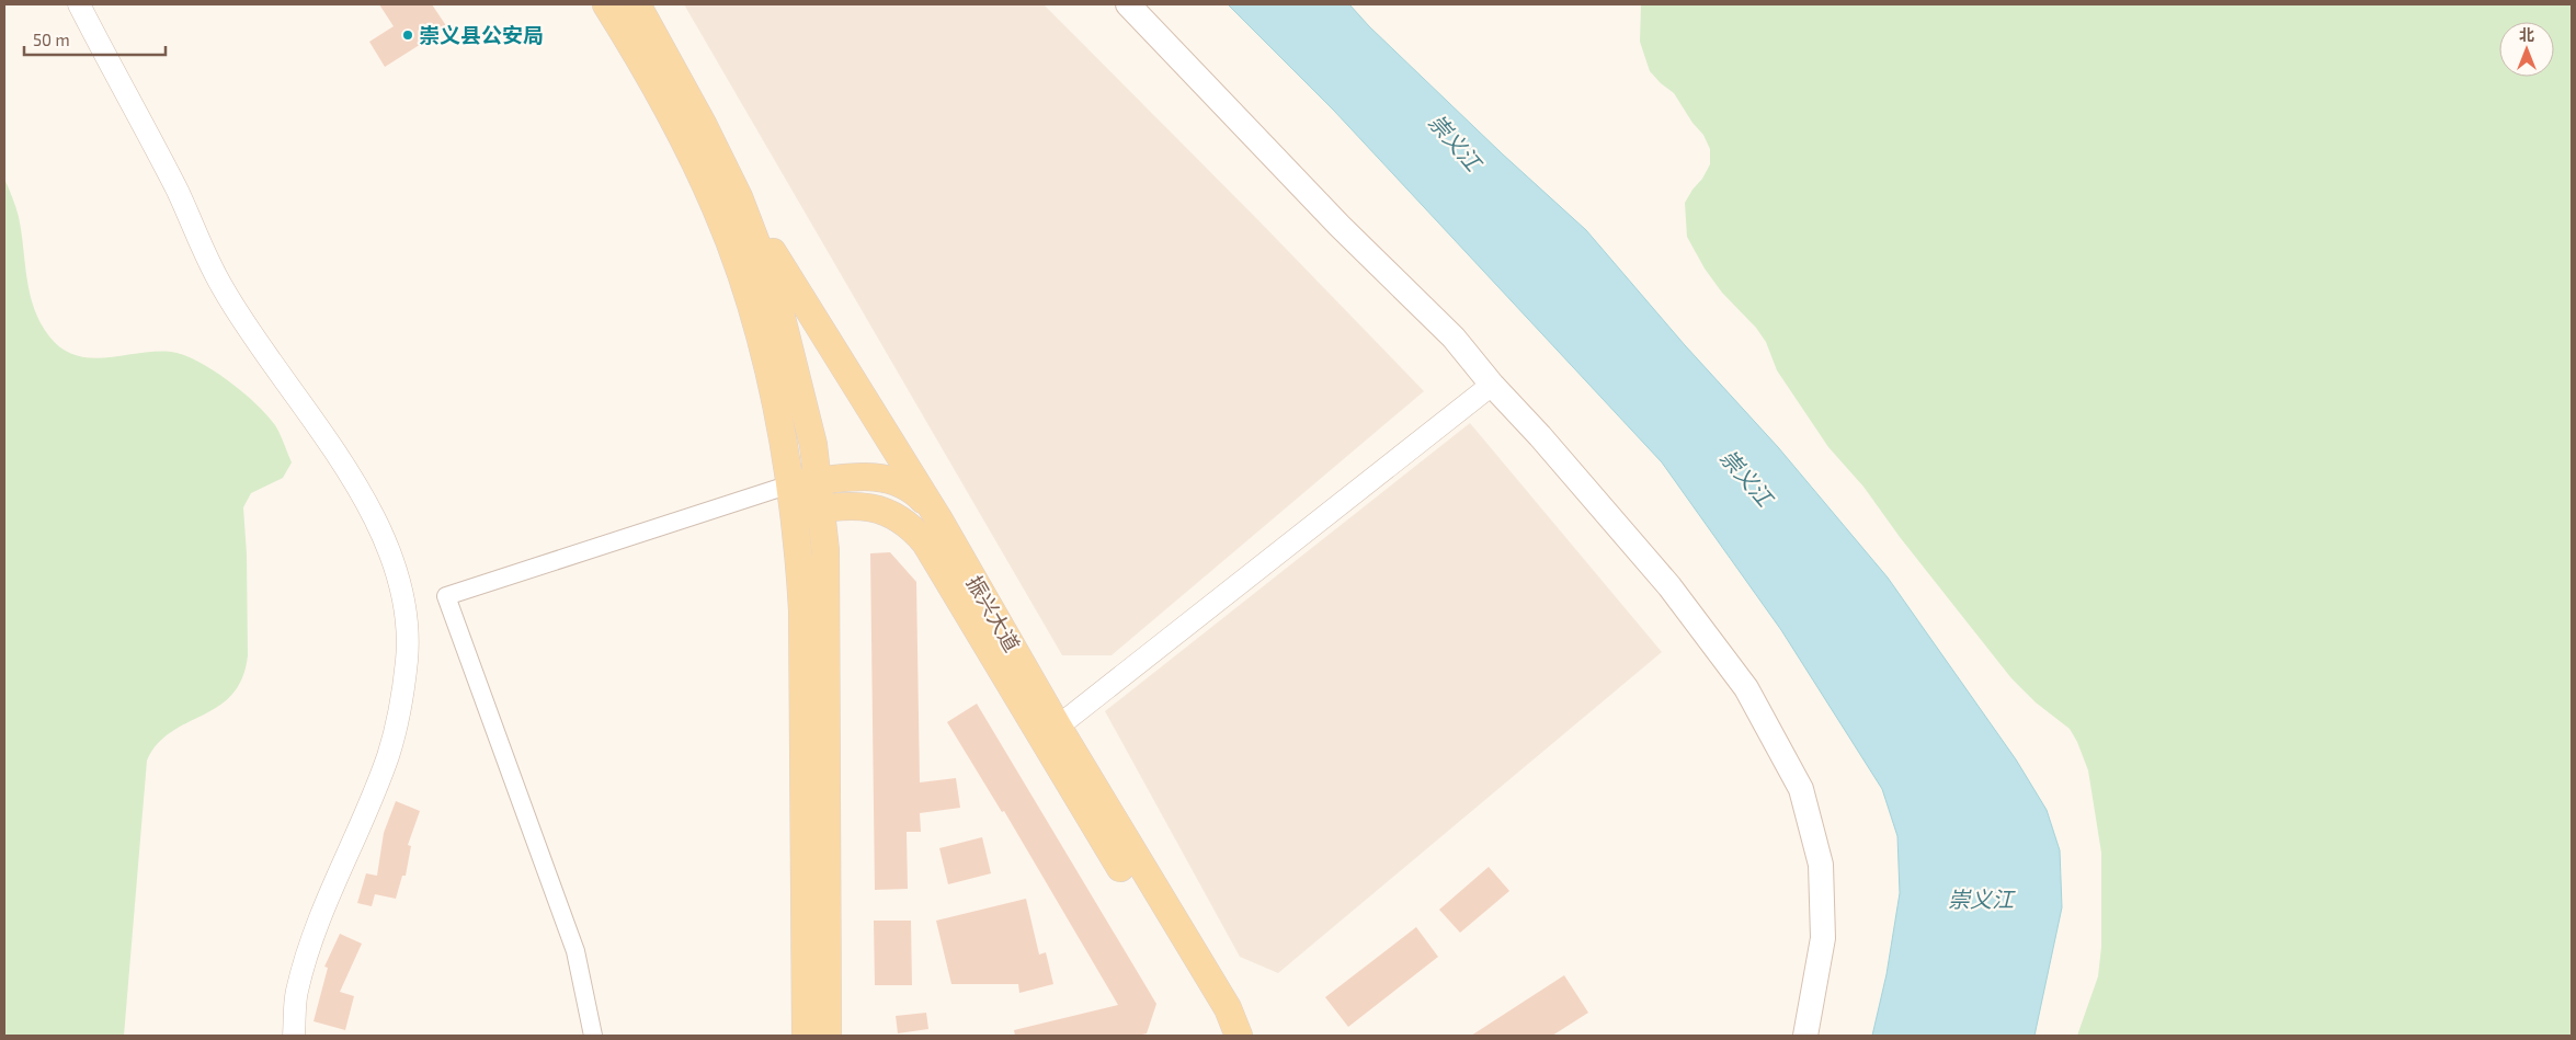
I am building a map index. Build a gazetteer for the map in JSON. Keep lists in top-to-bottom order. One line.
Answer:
{"streets":{"main road":["振兴大道"]},"water":["崇义江"],"places":["崇义县公安局"],"scale_bar":"50 m","north":"top"}
